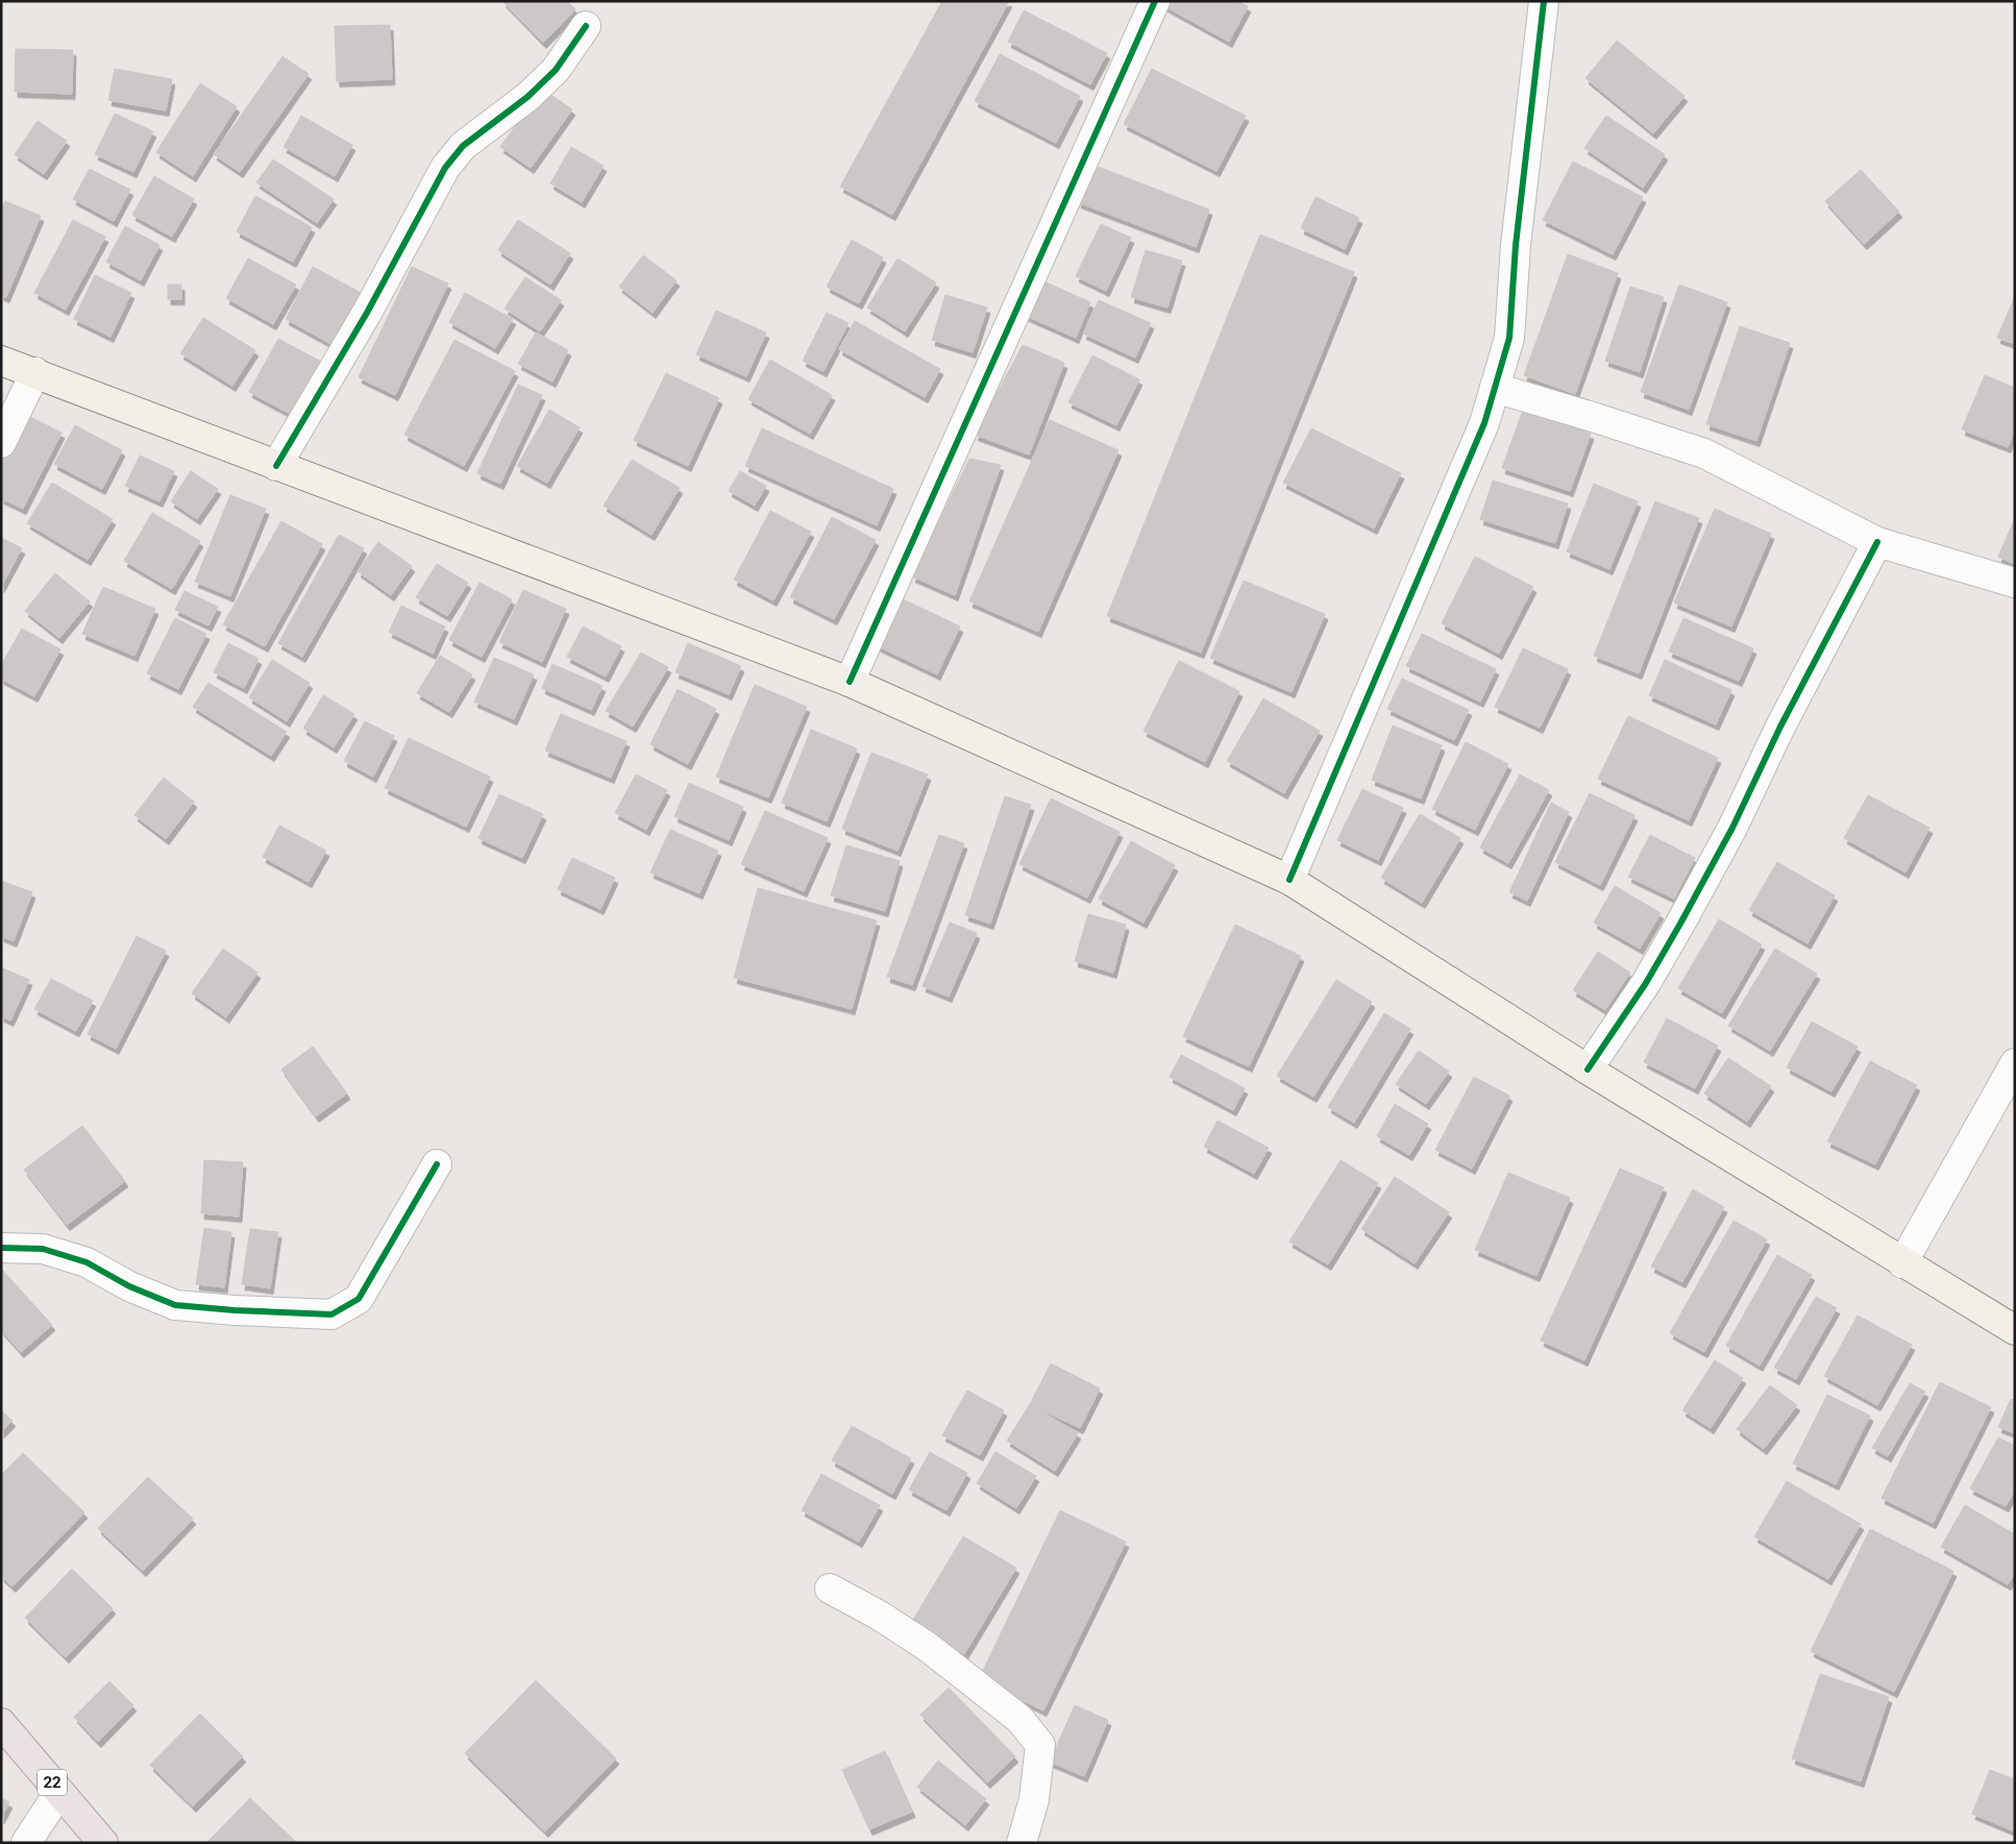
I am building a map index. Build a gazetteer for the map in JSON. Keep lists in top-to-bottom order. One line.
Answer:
{"streets":{"highway":["22"]}}
